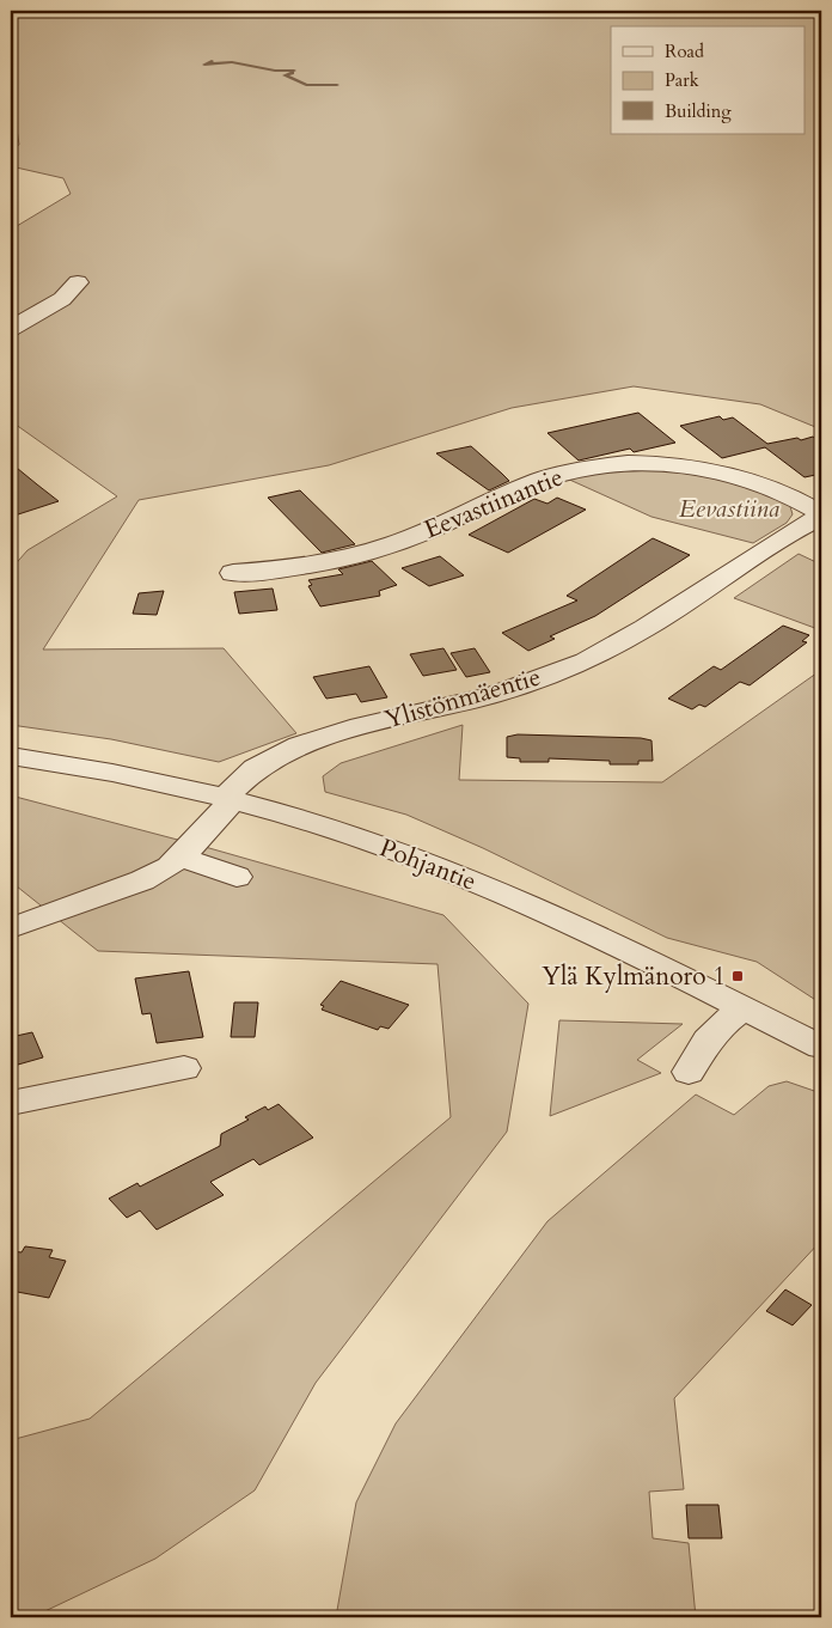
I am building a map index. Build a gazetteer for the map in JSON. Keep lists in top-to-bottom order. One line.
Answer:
{"streets":{"street":["Eevastiinantie","Ylistönmäentie","Pohjantie"]},"crossings":[["Eevastiinantie","Ylistönmäentie"],["Ylistönmäentie","Pohjantie"]],"parks":["Eevastiina"],"places":{"transit":["Ylä Kylmänoro 1"]},"legend":["Road","Park","Building"]}
